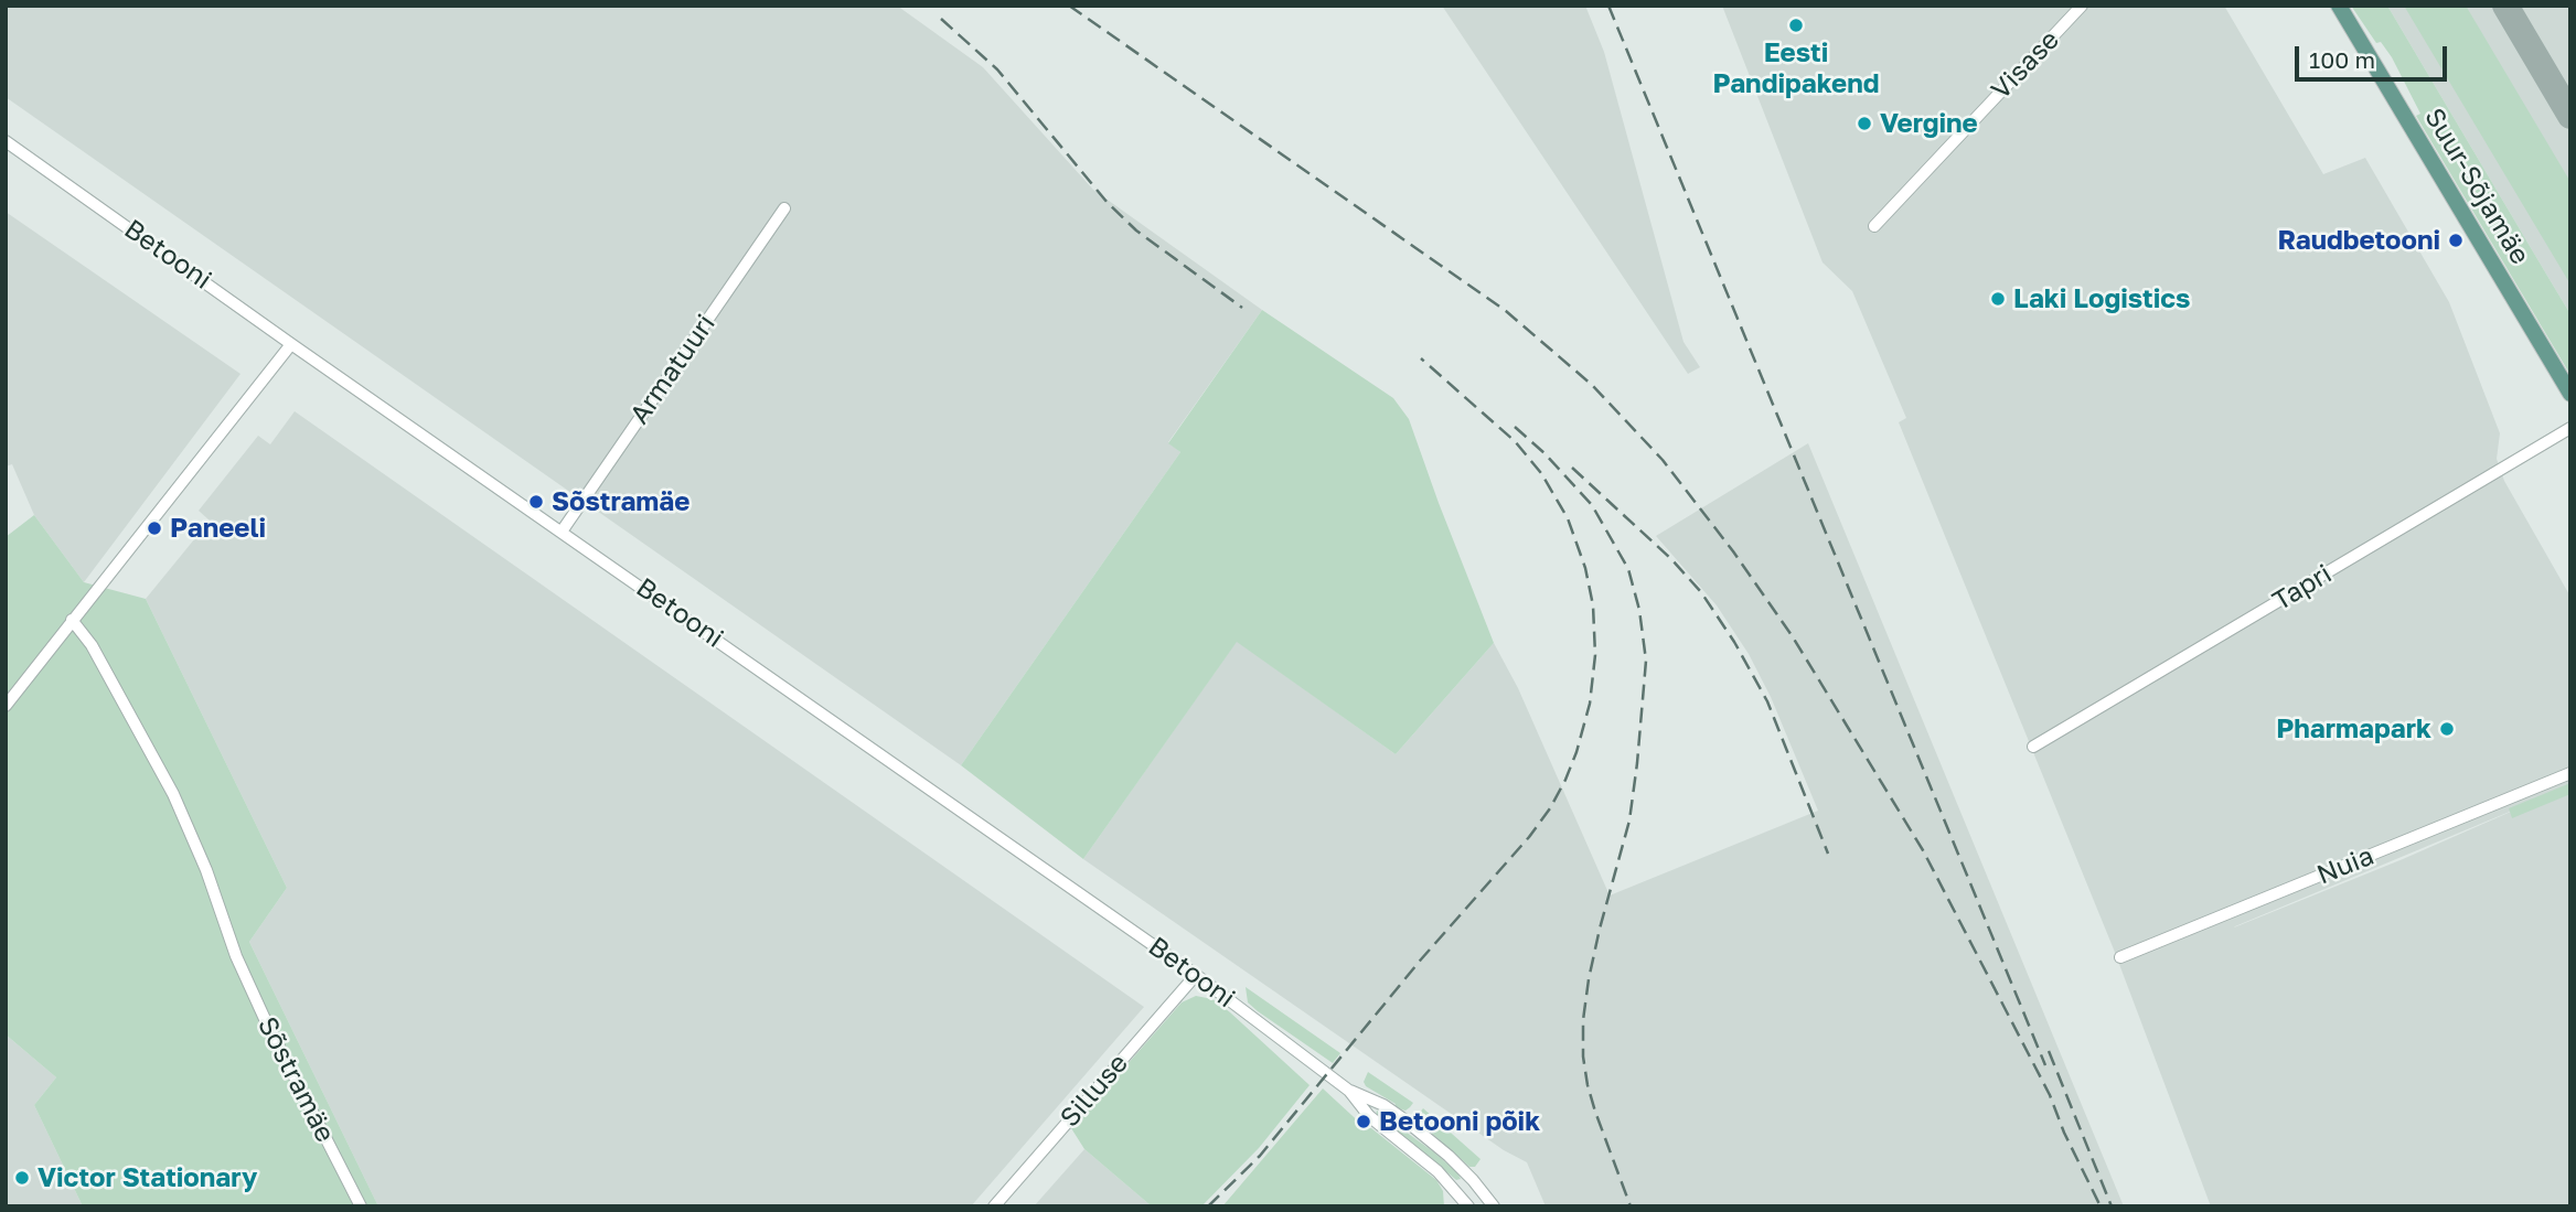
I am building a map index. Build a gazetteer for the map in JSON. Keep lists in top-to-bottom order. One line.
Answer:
{"streets":{"main road":["Suur-Sõjamäe"],"street":["Visase","Betooni","Armatuuri","Tapri","Nuia","Sõstramäe","Silluse"]},"crossings":[["Betooni","Armatuuri"],["Betooni","Silluse"]],"places":["Eesti Pandipakend","Vergine","Raudbetooni","Laki Logistics","Sõstramäe","Paneeli","Pharmapark","Betooni põik","Victor Stationary"],"scale_bar":"100 m"}
